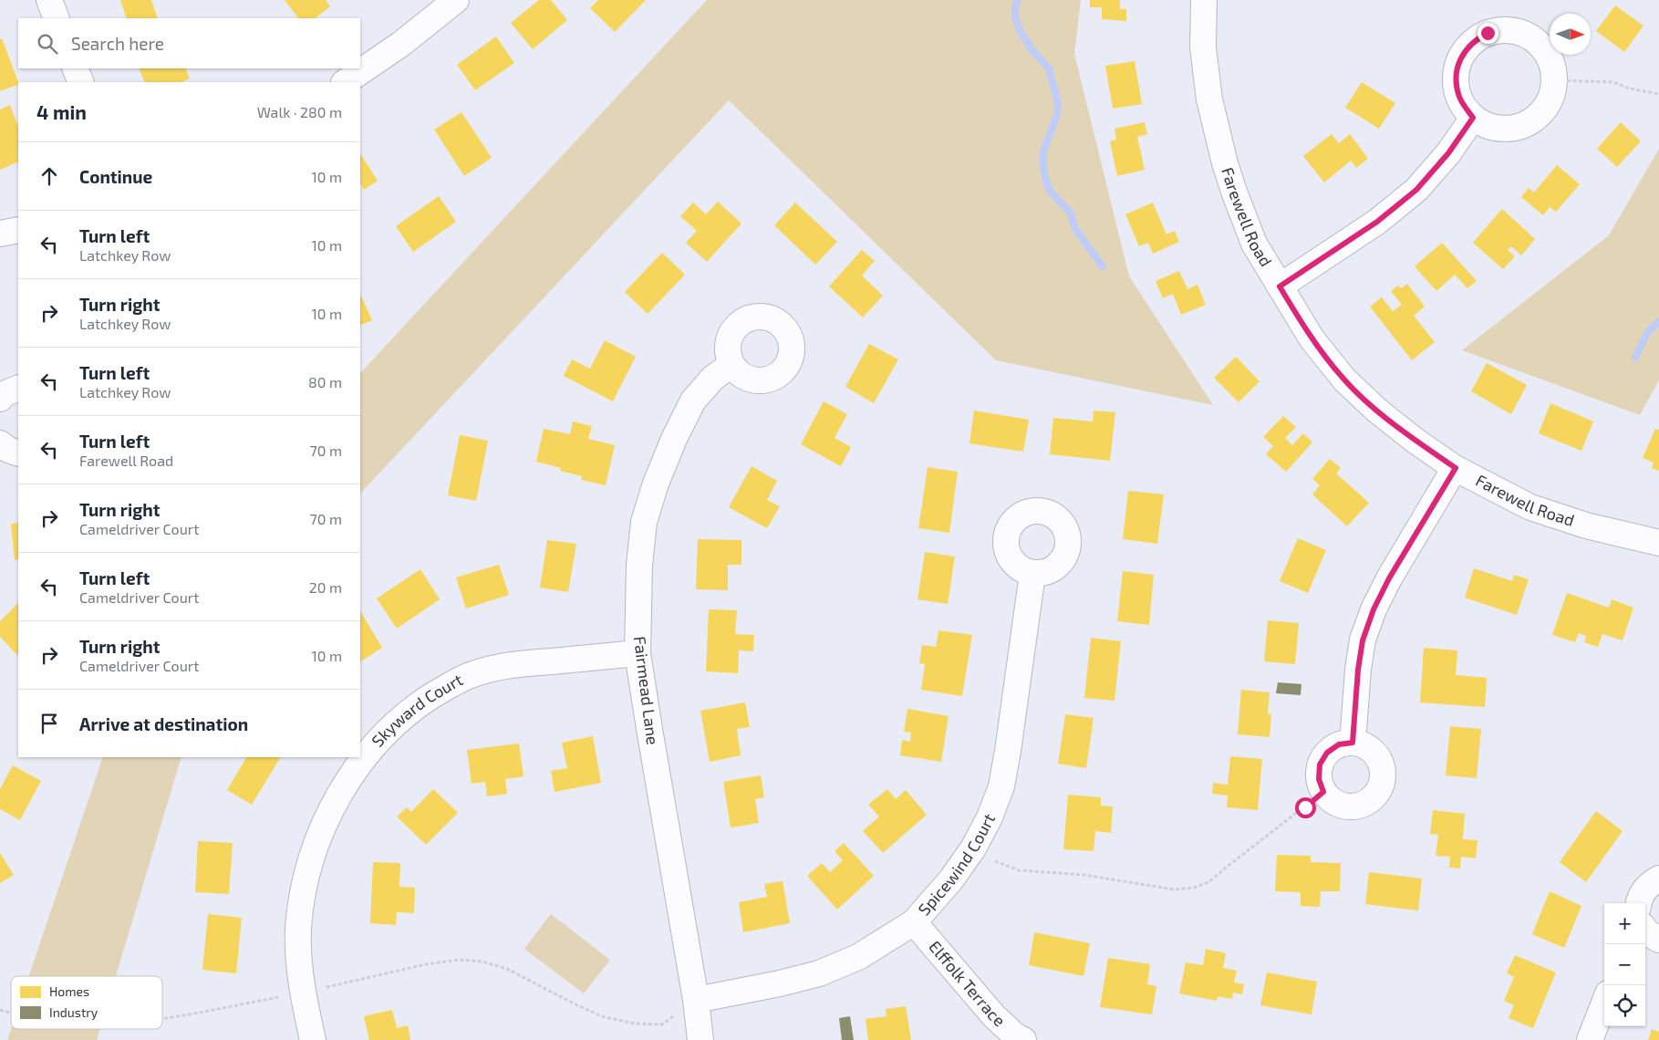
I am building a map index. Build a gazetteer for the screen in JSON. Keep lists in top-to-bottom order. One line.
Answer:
{"streets":{"street":["Farewell Road","Fairmead Lane","Skyward Court","Spicewind Court","Elffolk Terrace"]},"crossings":[["Fairmead Lane","Skyward Court"],["Fairmead Lane","Spicewind Court"],["Spicewind Court","Elffolk Terrace"]],"legend":["Homes","Industry"],"north":"right","page":{"search":"Search here","heading":["4 min","Walk · 280 m"],"list":[["Continue","10 m"],["Turn left","Latchkey Row","10 m"],["Turn right","Latchkey Row","10 m"],["Turn left","Latchkey Row","80 m"],["Turn left","Farewell Road","70 m"],["Turn right","Cameldriver Court","70 m"],["Turn left","Cameldriver Court","20 m"],["Turn right","Cameldriver Court","10 m"],"Arrive at destination"],"map_buttons":["+","−"]}}
